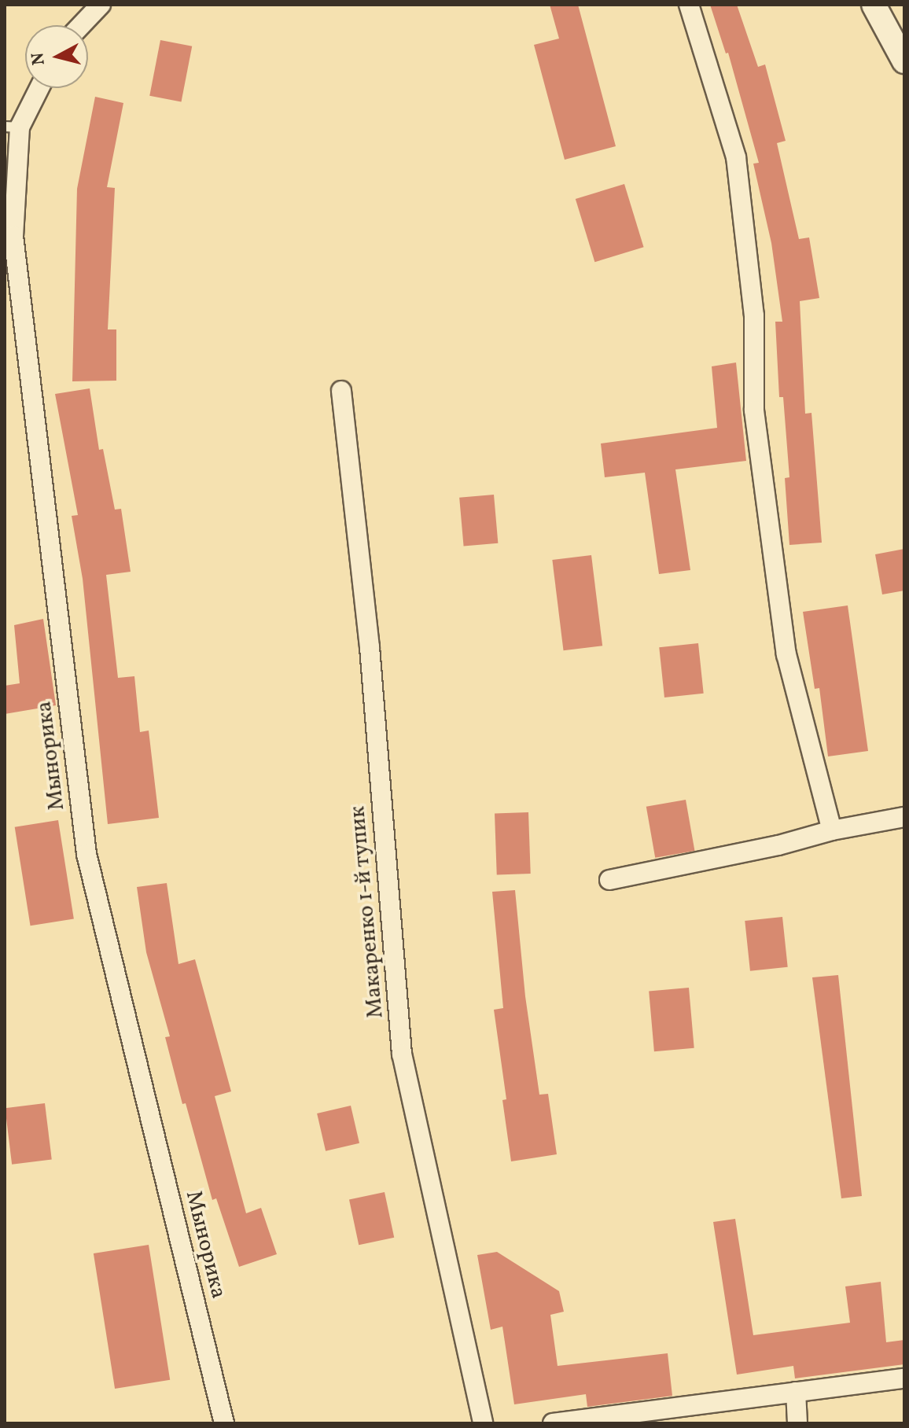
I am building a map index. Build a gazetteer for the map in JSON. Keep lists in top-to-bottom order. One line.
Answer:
{"streets":{"street":["Мынорика","Макаренко 1-й тупик"]},"north":"left"}
